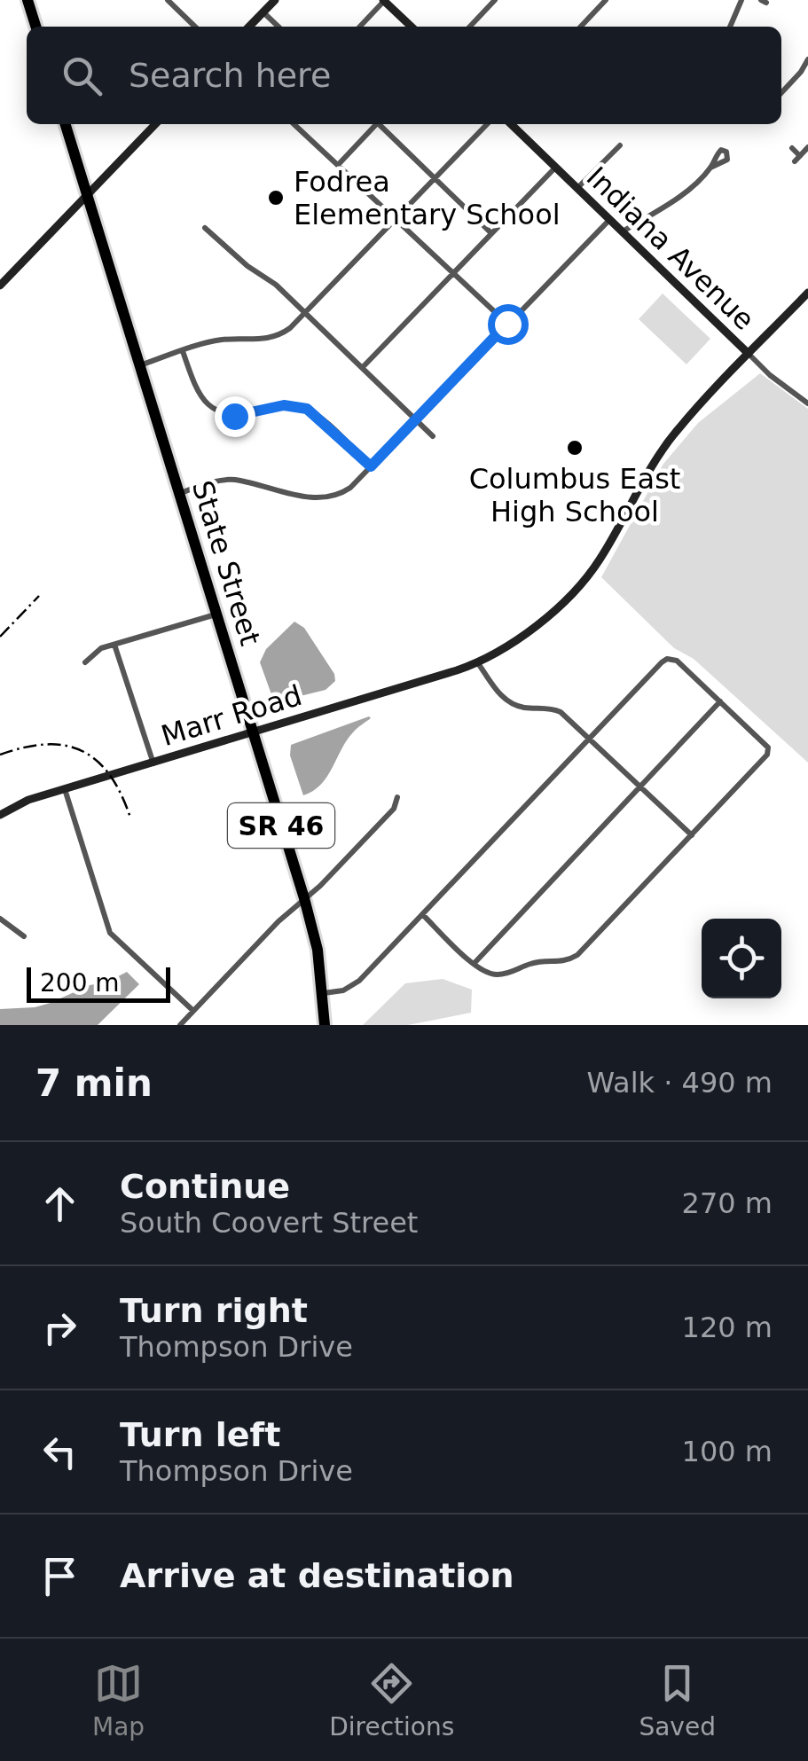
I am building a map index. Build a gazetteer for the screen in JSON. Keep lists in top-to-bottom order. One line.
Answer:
{"streets":{"highway":["State Street","SR 46"],"street":["Indiana Avenue","Marr Road"]},"crossings":[["Indiana Avenue","Marr Road"],["State Street","Marr Road"]],"places":["Fodrea Elementary School","Columbus East High School"],"scale_bar":"200 m","page":{"search":"Search here","scale":"200 m","heading":["7 min","Walk · 490 m"],"list":[["Continue","South Coovert Street","270 m"],["Turn right","Thompson Drive","120 m"],["Turn left","Thompson Drive","100 m"],"Arrive at destination"],"nav":["Map","Directions","Saved"]}}
